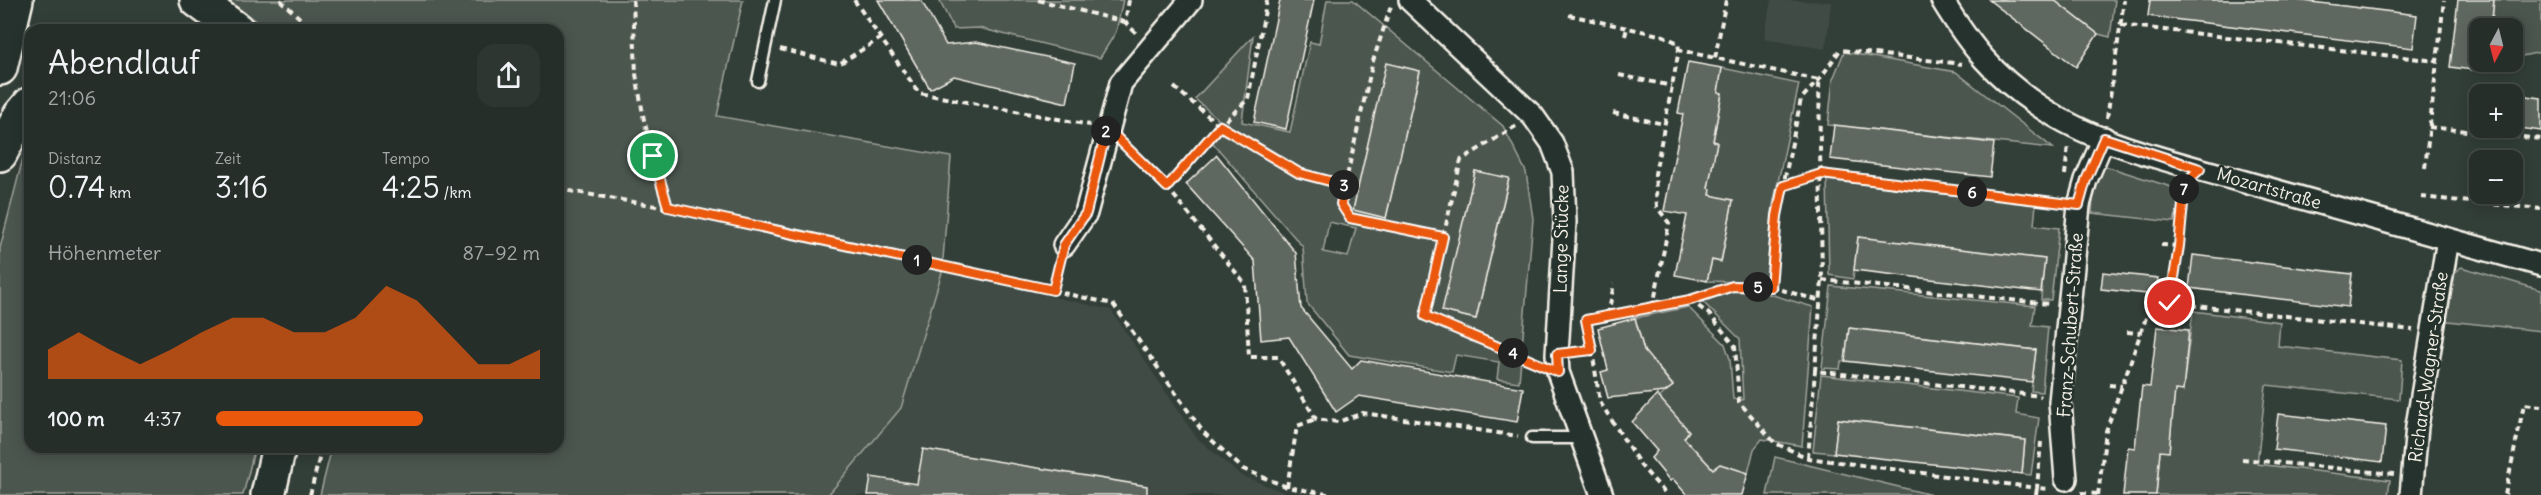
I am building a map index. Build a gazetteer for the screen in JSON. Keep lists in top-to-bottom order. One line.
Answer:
{"streets":{"street":["Mozartstraße","Lange Stücke","Franz-Schubert-Straße","Richard-Wagner-Straße"]},"crossings":[["Mozartstraße","Franz-Schubert-Straße"],["Mozartstraße","Richard-Wagner-Straße"]],"north":"bottom","page":{"map_buttons":["+","−"],"heading":["Abendlauf","21:06"],"pins":["2","3","7","6","1","5","4"],"stats":[["Distanz","0.74 km"],["Zeit","3:16"],["Tempo","4:25 /km"]],"chart":["Höhenmeter","87–92 m"],"list":[{"name":"100 m","note":"4:37"}]}}
